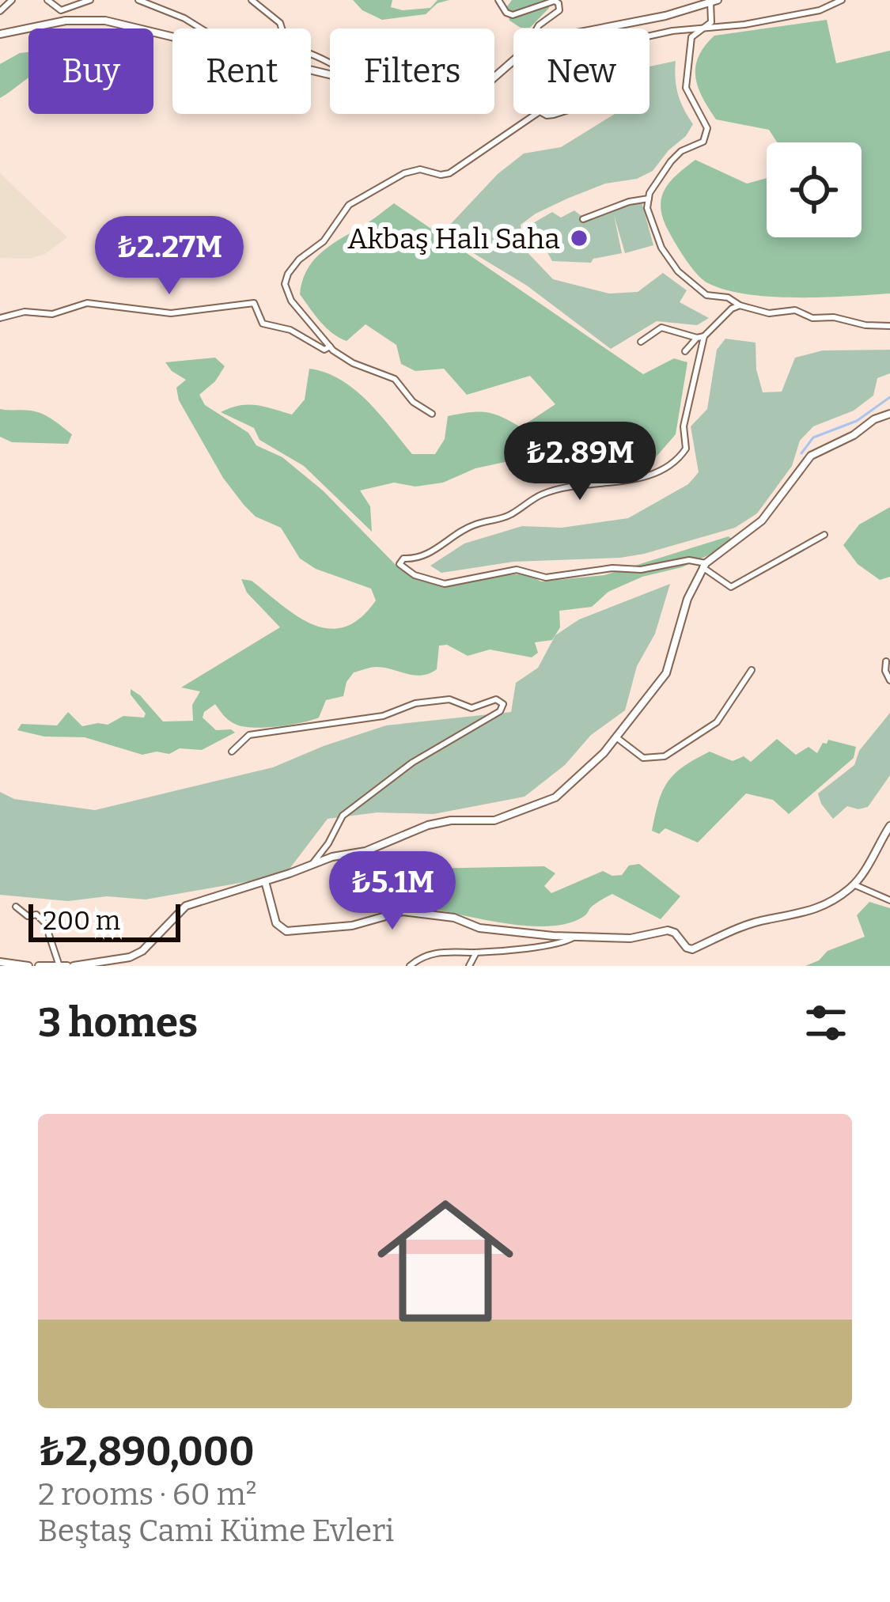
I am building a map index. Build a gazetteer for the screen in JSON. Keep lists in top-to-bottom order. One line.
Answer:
{"places":["Akbaş Halı Saha"],"scale_bar":"200 m","page":{"chip":["Buy","Rent","Filters","New"],"price":["₺2.27M","₺2.89M","₺5.1M"],"scale":"200 m","heading":"3 homes","list":[{"name":"₺2,890,000","note":"2 rooms · 60 m² · Beştaş Cami Küme Evleri"}]}}
